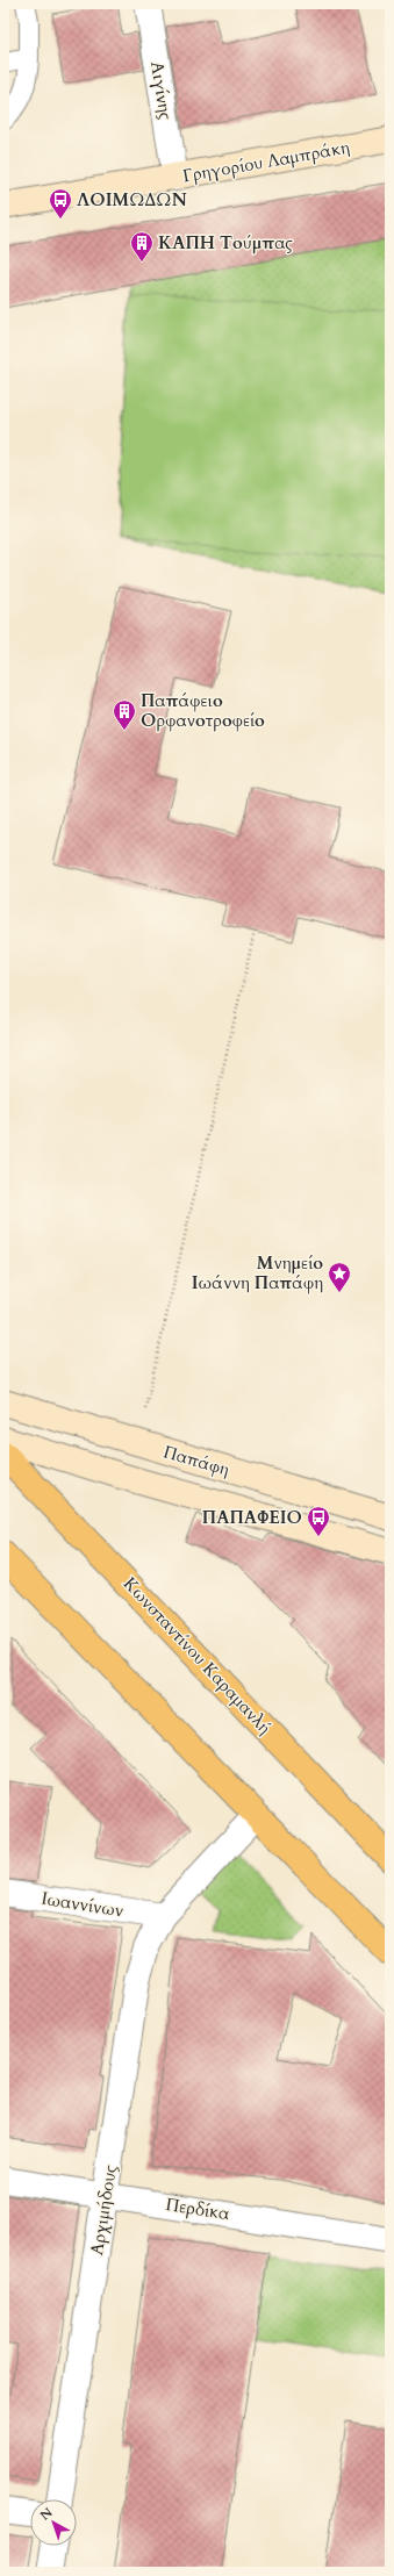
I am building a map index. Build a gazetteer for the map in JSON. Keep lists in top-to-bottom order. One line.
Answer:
{"streets":{"main road":["Γρηγορίου Λαμπράκη","Παπάφη","Κωνσταντίνου Καραμανλή"],"street":["Αιγίνης","Ιωαννίνων","Περδίκα","Αρχιμήδους"]},"crossings":[["Αιγίνης","Γρηγορίου Λαμπράκη"],["Ιωαννίνων","Αρχιμήδους"],["Περδίκα","Αρχιμήδους"]],"places":{"bus stop":["ΛΟΙΜΩΔΩΝ","ΠΑΠΑΦΕΙΟ"],"building":["ΚΑΠΗ Τούμπας","Παπάφειο Ορφανοτροφείο"],"place":["Μνημείο Ιωάννη Παπάφη"]},"north":"top left"}
